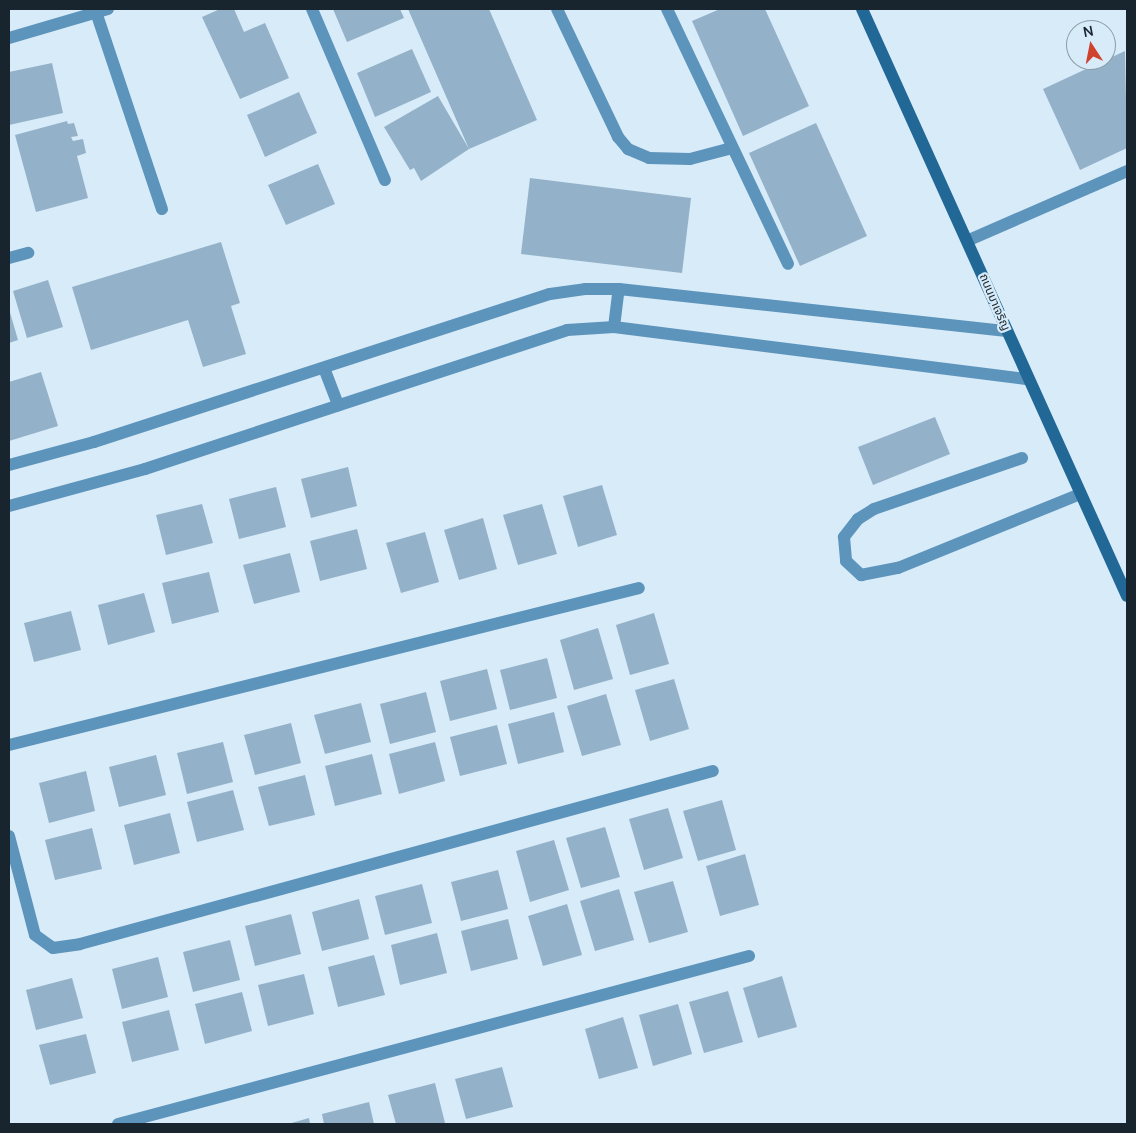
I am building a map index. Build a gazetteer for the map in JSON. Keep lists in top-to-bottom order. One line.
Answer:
{"streets":{"main road":["ถนนมาเจริญ"]},"north":"top"}
